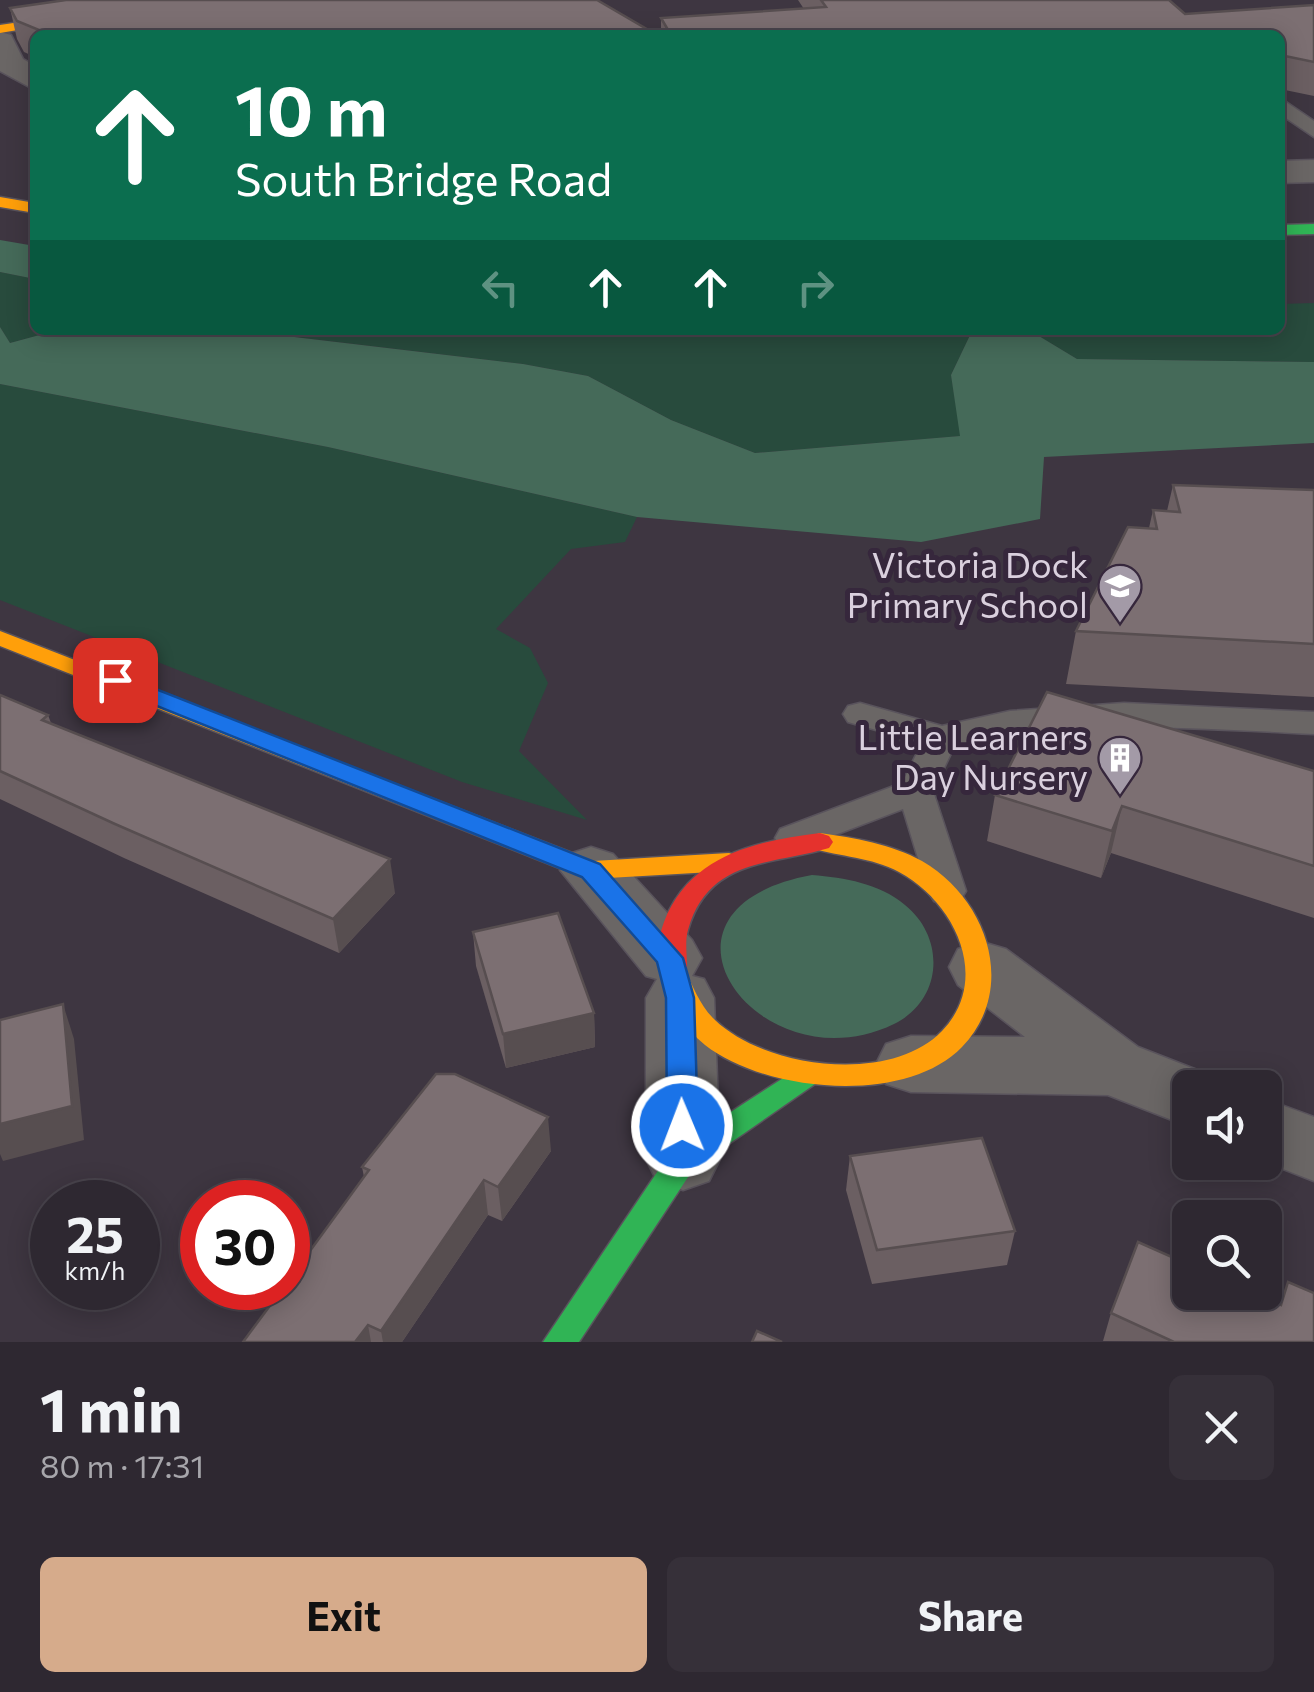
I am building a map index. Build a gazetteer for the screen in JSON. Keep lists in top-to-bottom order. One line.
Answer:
{"places":{"school or university":["Victoria Dock Primary School"],"building":["Little Learners Day Nursery"]},"page":{"turn":["10 m","South Bridge Road"],"speed":"25 km/h","limit":"30","heading":["1 min","80 m · 17:31"],"buttons":["Exit","Share"]}}
